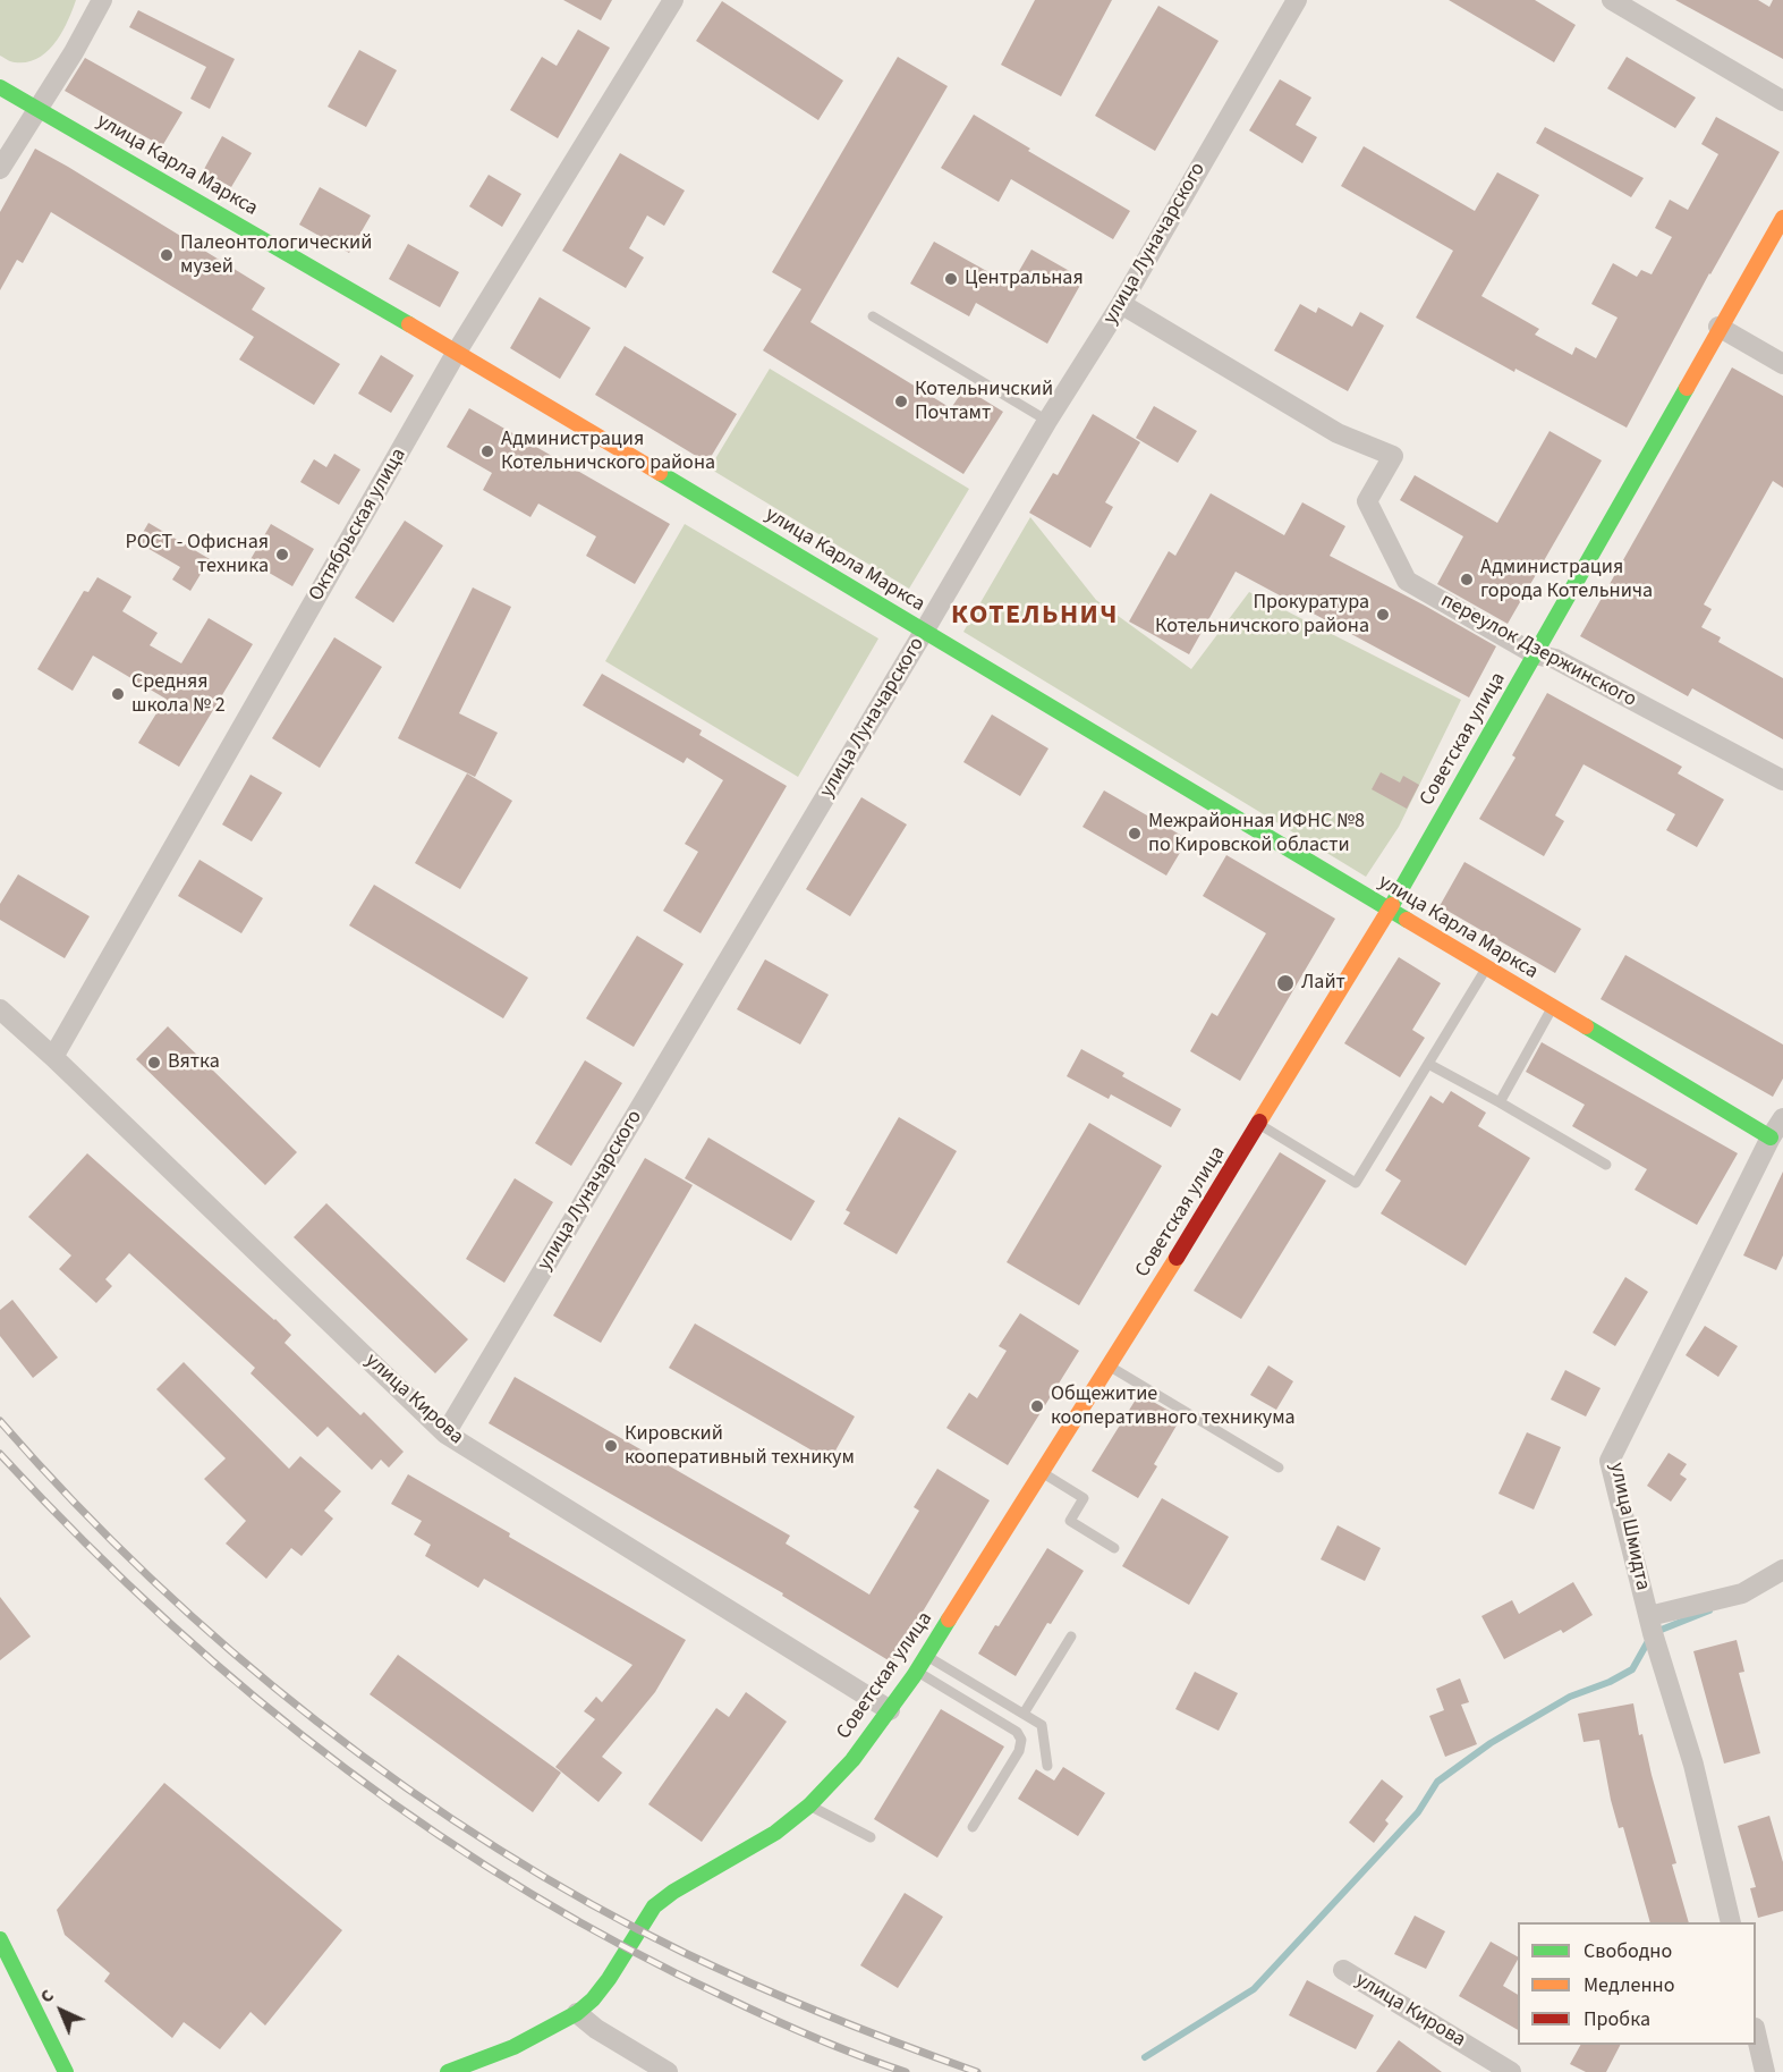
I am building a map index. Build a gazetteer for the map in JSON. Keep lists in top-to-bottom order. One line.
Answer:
{"streets":{"main road":["улица Карла Маркса","Советская улица"],"street":["улица Луначарского","Октябрьская улица","переулок Дзержинского","улица Кирова","улица Шмидта"]},"crossings":[["улица Карла Маркса","улица Луначарского"],["улица Карла Маркса","Октябрьская улица"],["улица Карла Маркса","Советская улица"],["улица Карла Маркса","улица Шмидта"],["улица Луначарского","переулок Дзержинского"],["улица Луначарского","улица Кирова"],["Октябрьская улица","улица Кирова"],["переулок Дзержинского","Советская улица"],["Советская улица","улица Кирова"]],"districts":["КОТЕЛЬНИЧ"],"places":["Палеонтологический музей","Центральная","Котельничский Почтамт","Администрация Котельничского района","РОСТ - Офисная техника","Администрация города Котельнича","Прокуратура Котельничского района","Средняя школа № 2","Межрайонная ИФНС №8 по Кировской области","Лайт","Вятка","Общежитие кооперативного техникума","Кировский кооперативный техникум"],"legend":["Свободно","Медленно","Пробка"],"north":"top left"}
